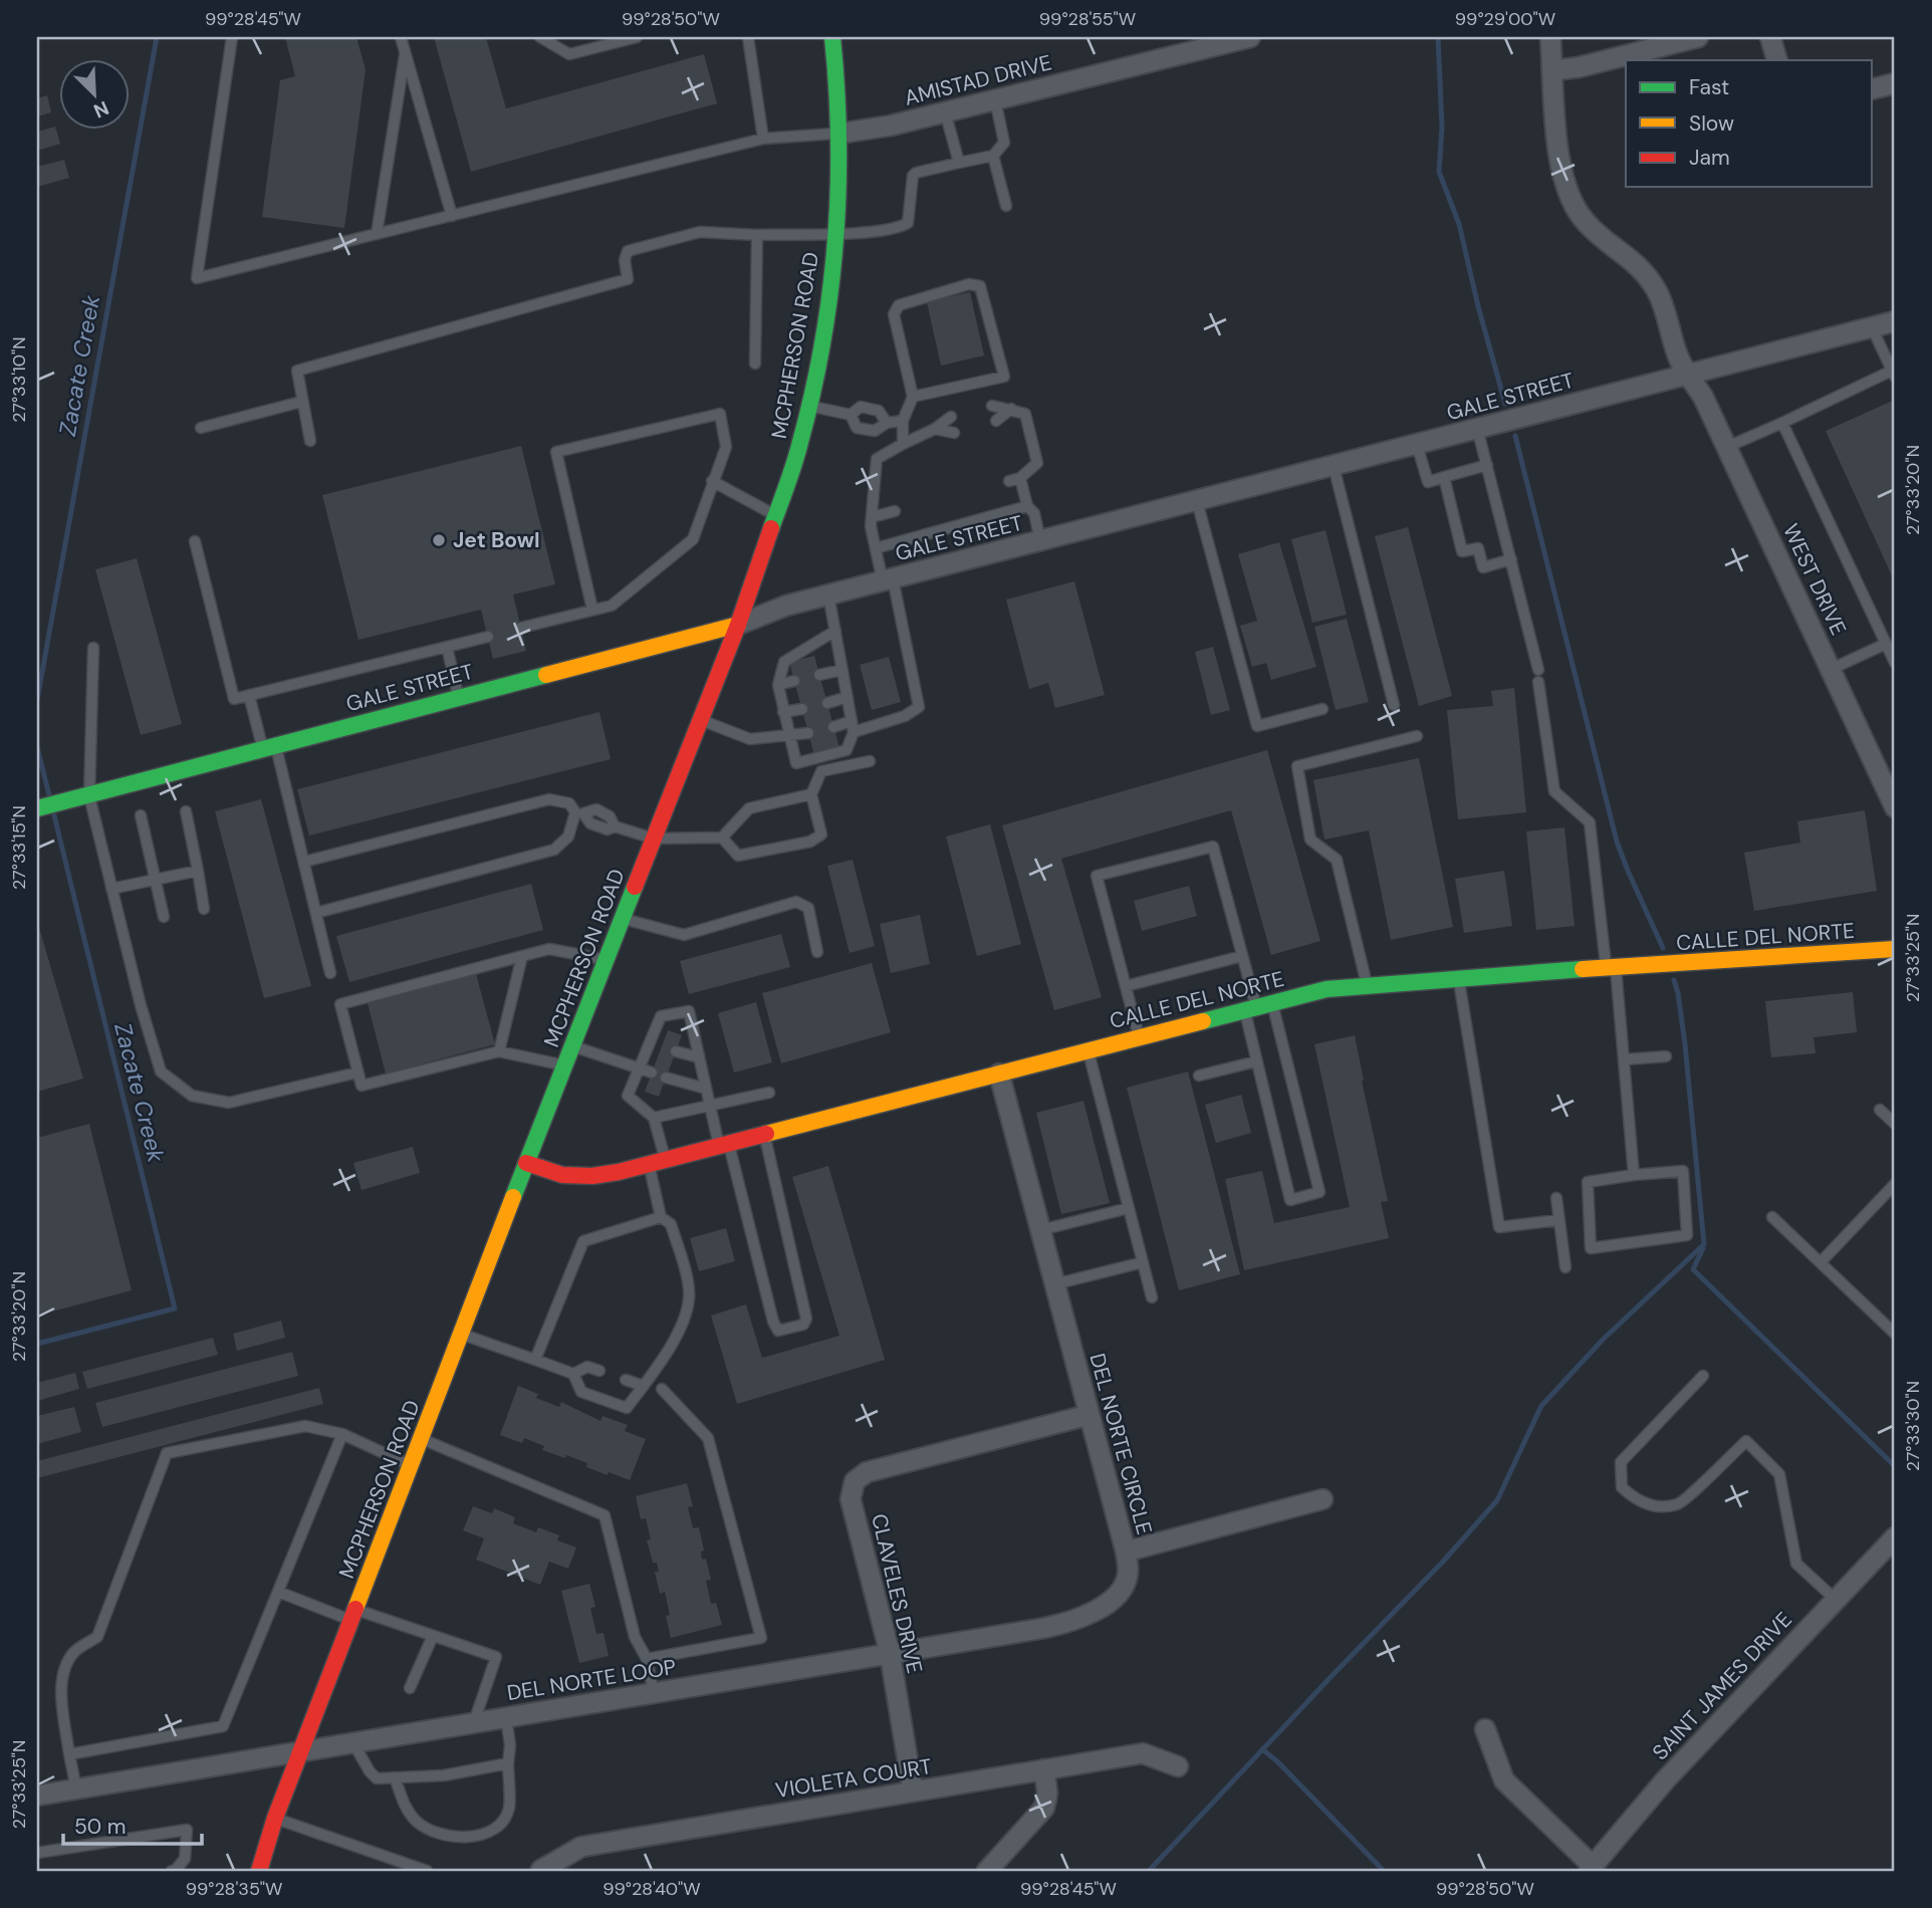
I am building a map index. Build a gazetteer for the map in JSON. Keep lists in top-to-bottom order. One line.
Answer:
{"streets":{"street":["AMISTAD DRIVE","MCPHERSON ROAD","GALE STREET","WEST DRIVE","CALLE DEL NORTE","DEL NORTE CIRCLE","CLAVELES DRIVE","DEL NORTE LOOP","SAINT JAMES DRIVE","VIOLETA COURT"]},"crossings":[["AMISTAD DRIVE","MCPHERSON ROAD"],["MCPHERSON ROAD","GALE STREET"],["MCPHERSON ROAD","CALLE DEL NORTE"],["MCPHERSON ROAD","DEL NORTE LOOP"],["GALE STREET","WEST DRIVE"],["CALLE DEL NORTE","DEL NORTE CIRCLE"],["DEL NORTE CIRCLE","CLAVELES DRIVE"],["DEL NORTE CIRCLE","DEL NORTE LOOP"],["CLAVELES DRIVE","DEL NORTE LOOP"],["CLAVELES DRIVE","VIOLETA COURT"]],"water":["Zacate Creek"],"places":["Jet Bowl"],"legend":["Fast","Slow","Jam"],"scale_bar":"50 m","north":"bottom right","coordinates":["99°28'45\"W","99°28'50\"W","99°28'55\"W","99°29'00\"W","27°33'10\"N","27°33'20\"N","27°33'15\"N","27°33'25\"N","27°33'30\"N","99°28'35\"W","99°28'40\"W"]}
